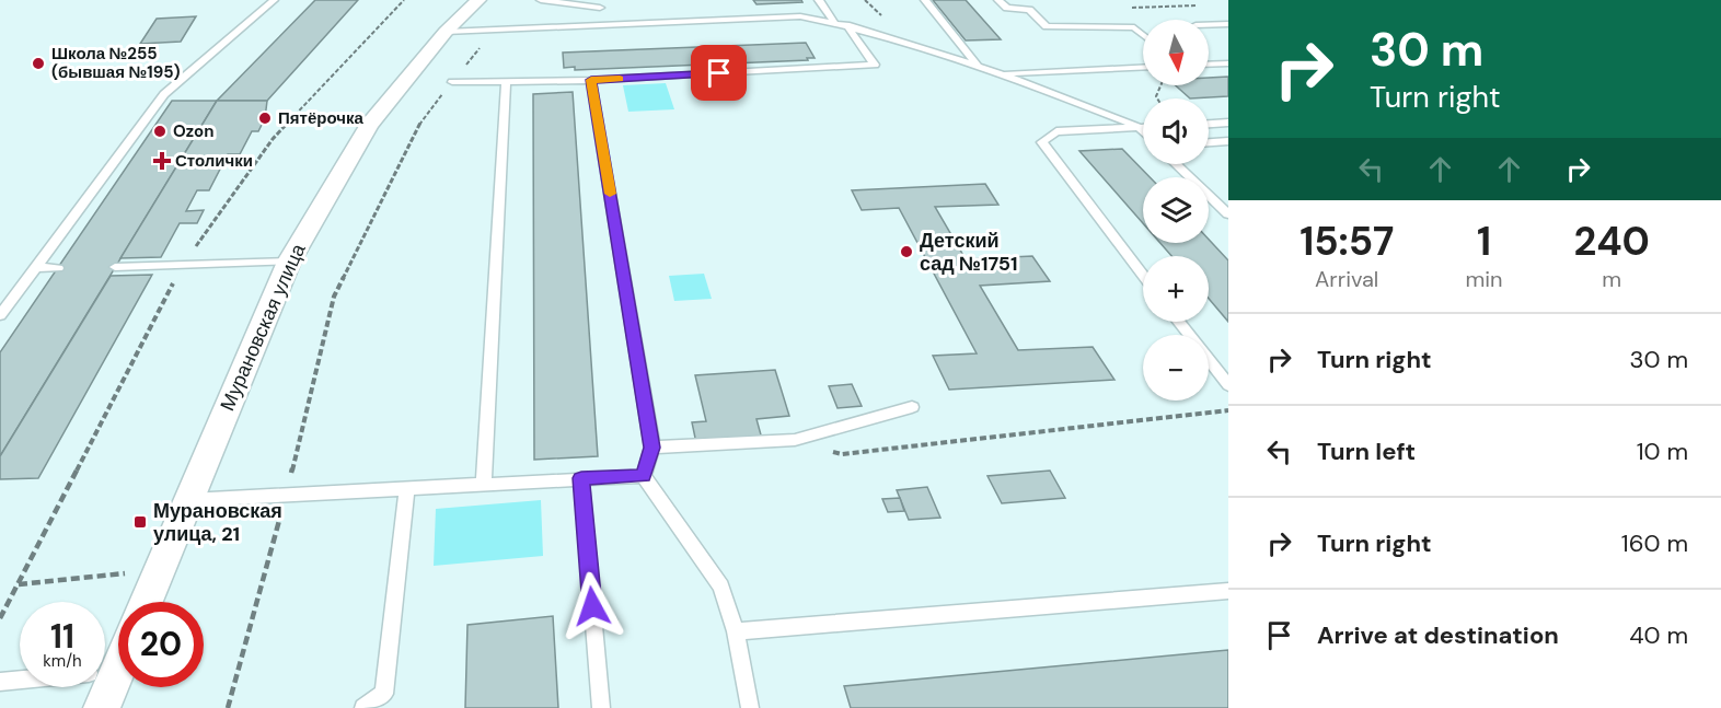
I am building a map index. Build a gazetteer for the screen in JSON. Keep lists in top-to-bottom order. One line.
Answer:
{"streets":{"street":["Мурановская улица"]},"places":{"other":["Школа №255 (бывшая №195)","Пятёрочка","Ozon","Детский сад №1751"],"health":["Столички"],"transit":["Мурановская улица, 21"]},"north":"bottom","page":{"turn":["30 m","Turn right"],"map_buttons":["+","−"],"eta":["15:57","Arrival","1","min","240","m"],"list":[{"name":"Turn right","value":"30 m"},{"name":"Turn left","value":"10 m"},{"name":"Turn right","value":"160 m"},{"name":"Arrive at destination","value":"40 m"}],"speed":"11 km/h","limit":"20"}}
